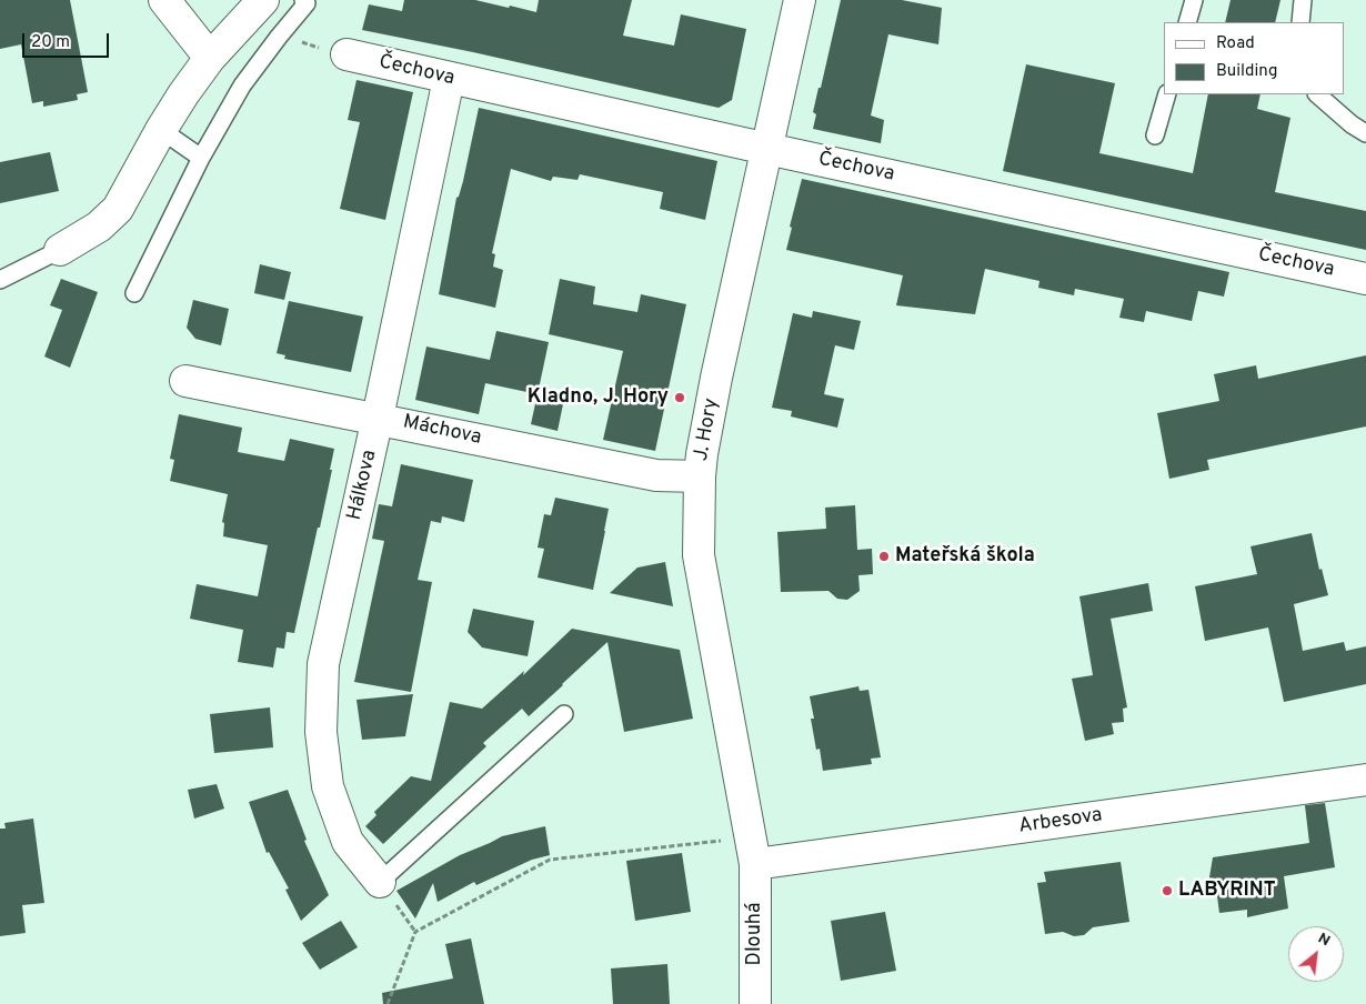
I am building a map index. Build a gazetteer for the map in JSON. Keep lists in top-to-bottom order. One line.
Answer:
{"streets":{"street":["Čechova","J. Hory","Máchova","Hálkova","Arbesova","Dlouhá"]},"crossings":[["Čechova","J. Hory"],["Čechova","Hálkova"],["J. Hory","Máchova"],["J. Hory","Arbesova"],["J. Hory","Dlouhá"],["Máchova","Hálkova"],["Arbesova","Dlouhá"]],"places":["Kladno, J. Hory","Mateřská škola","LABYRINT"],"legend":["Road","Building"],"scale_bar":"20 m","north":"top right"}
